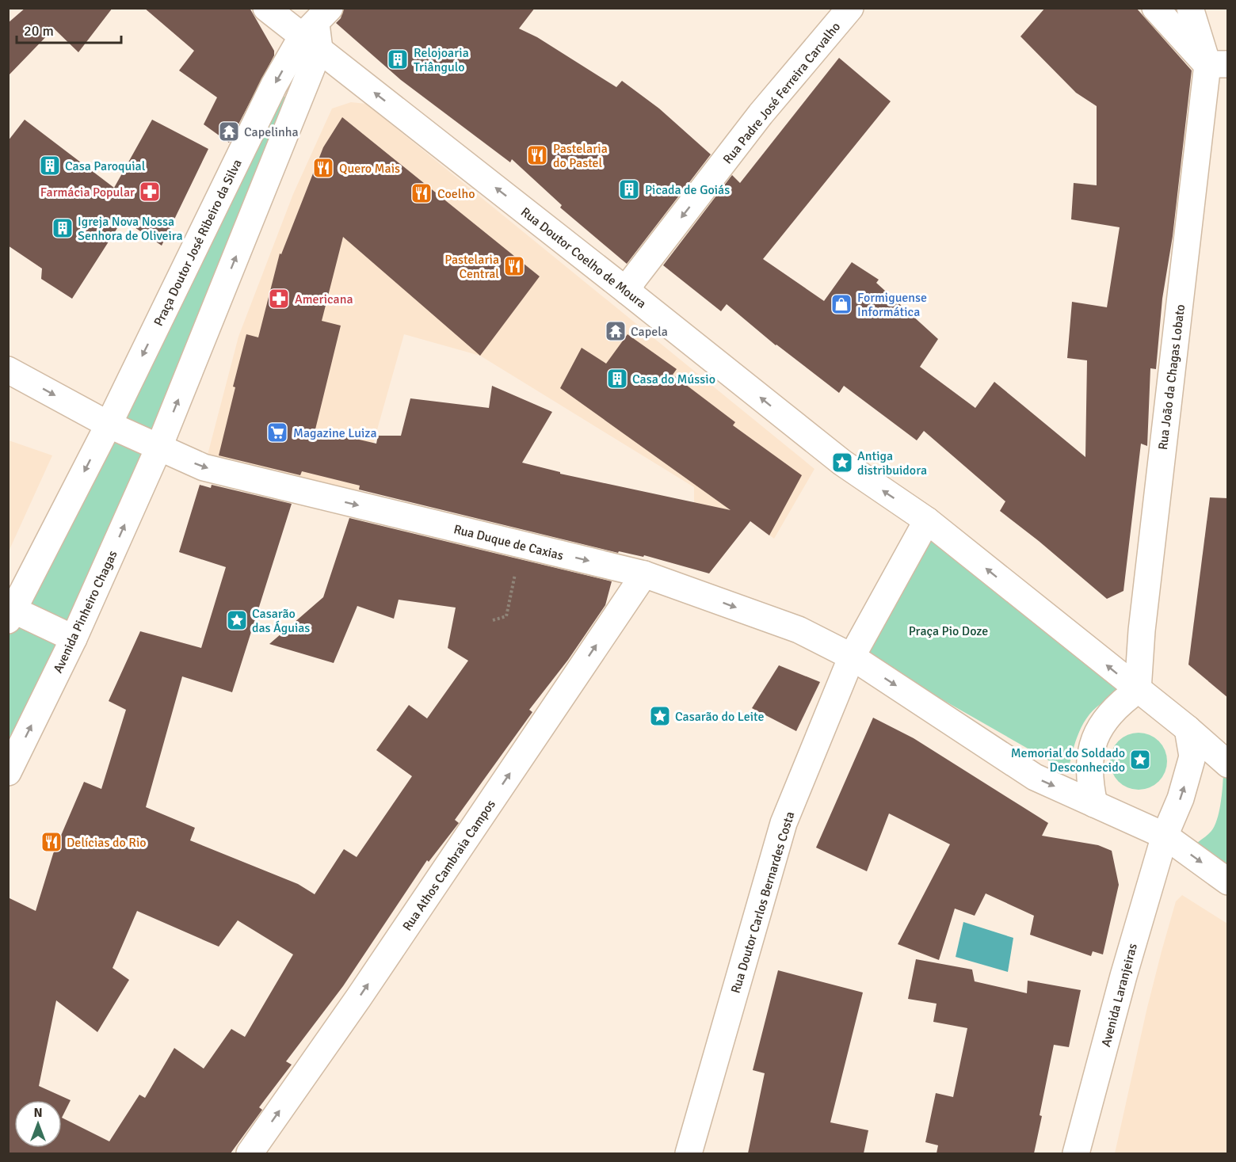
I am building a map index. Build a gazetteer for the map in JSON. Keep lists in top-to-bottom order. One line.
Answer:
{"streets":{"street":["Rua Padre José Ferreira Carvalho","Praça Doutor José Ribeiro da Silva","Rua Doutor Coelho de Moura","Rua João da Chagas Lobato","Rua Duque de Caxias","Avenida Pinheiro Chagas","Rua Athos Cambraia Campos","Rua Doutor Carlos Bernardes Costa","Avenida Laranjeiras"]},"crossings":[["Rua Padre José Ferreira Carvalho","Rua Doutor Coelho de Moura"],["Praça Doutor José Ribeiro da Silva","Rua Doutor Coelho de Moura"],["Praça Doutor José Ribeiro da Silva","Rua Duque de Caxias"],["Rua João da Chagas Lobato","Avenida Laranjeiras"],["Rua Duque de Caxias","Avenida Pinheiro Chagas"],["Rua Duque de Caxias","Rua Athos Cambraia Campos"],["Rua Duque de Caxias","Rua Doutor Carlos Bernardes Costa"]],"one_way":["Rua Padre José Ferreira Carvalho","Rua Doutor Coelho de Moura","Rua Duque de Caxias","Rua Athos Cambraia Campos"],"parks":["Praça Pio Doze"],"places":{"building":["Relojoaria Triângulo","Casa Paroquial","Picada de Goiás","Igreja Nova Nossa Senhora de Oliveira","Casa do Mússio"],"temple":["Capelinha","Capela"],"restaurant":["Pastelaria do Pastel","Quero Mais","Coelho","Pastelaria Central","Delícias do Rio"],"pharmacy":["Farmácia Popular","Americana"],"shop":["Formiguense Informática"],"supermarket":["Magazine Luiza"],"place":["Antiga distribuidora","Casarão das Águias","Casarão do Leite","Memorial do Soldado Desconhecido"]},"scale_bar":"20 m","north":"top"}
